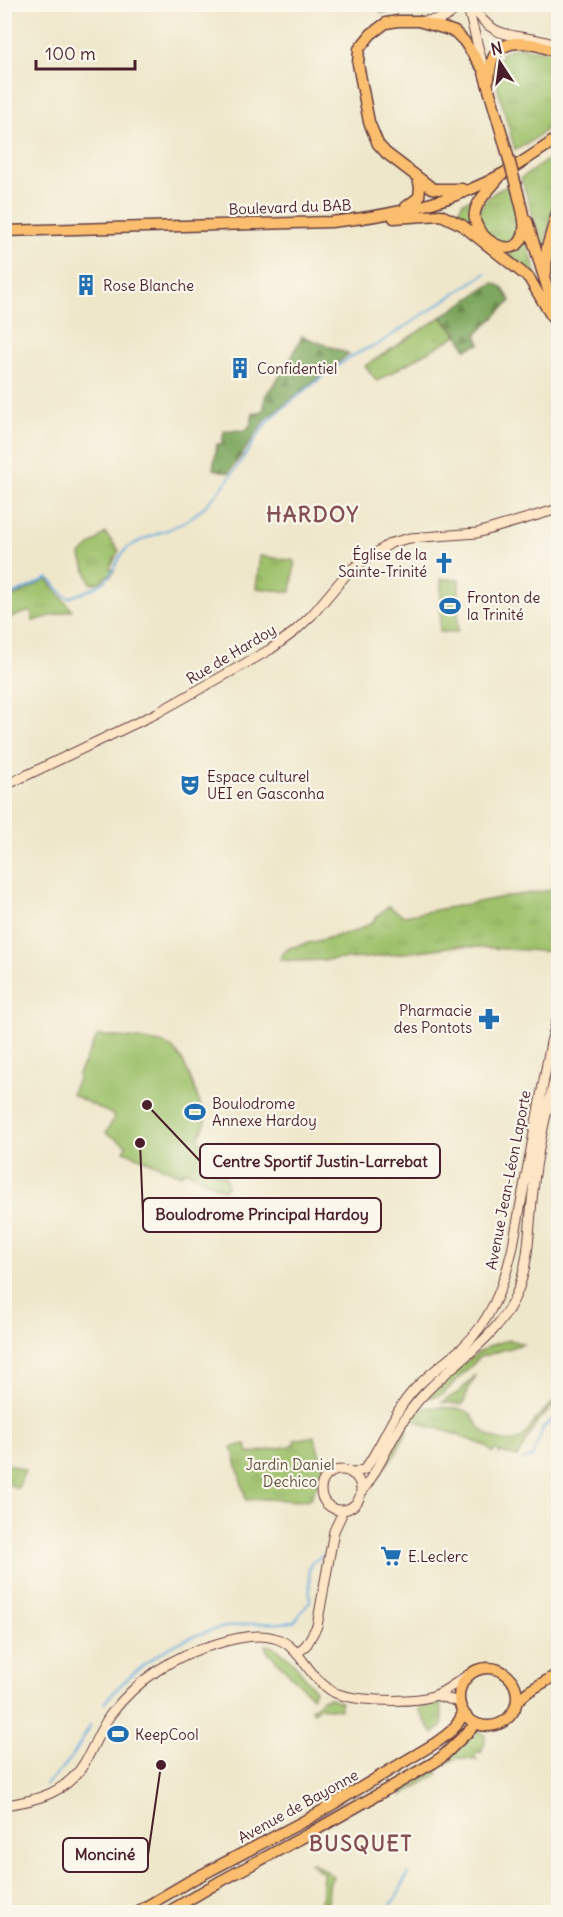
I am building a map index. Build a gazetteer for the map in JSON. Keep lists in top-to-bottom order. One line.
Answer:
{"streets":{"main road":["Boulevard du BAB","Avenue de Bayonne"],"street":["Rue de Hardoy","Avenue Jean-Léon Laporte"]},"districts":["HARDOY","BUSQUET"],"parks":["Jardin Daniel Dechico"],"places":{"building":["Rose Blanche","Confidentiel"],"church":["Église de la Sainte-Trinité"],"sports":["Fronton de la Trinité","Boulodrome Annexe Hardoy","KeepCool"],"theatre":["Espace culturel UEI en Gasconha"],"pharmacy":["Pharmacie des Pontots"],"other":["Centre Sportif Justin-Larrebat","Boulodrome Principal Hardoy","Monciné"],"supermarket":["E.Leclerc"]},"scale_bar":"100 m","north":"top"}
